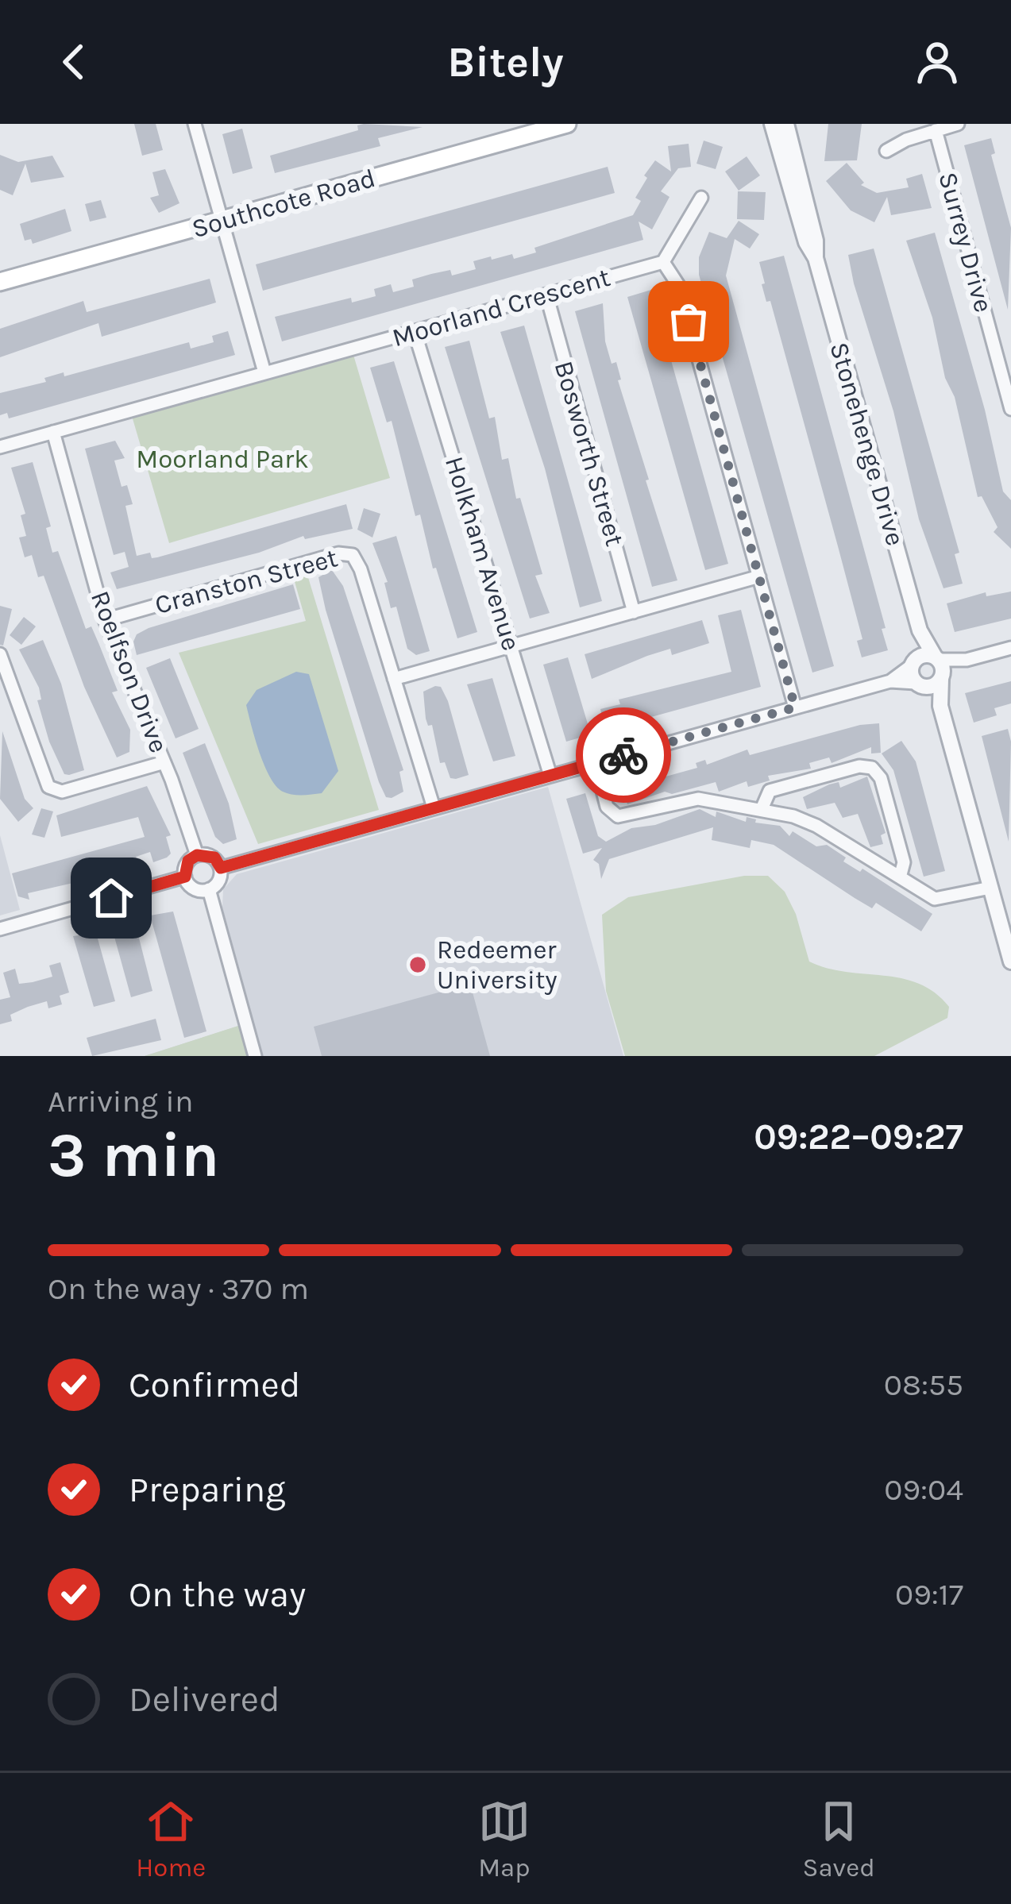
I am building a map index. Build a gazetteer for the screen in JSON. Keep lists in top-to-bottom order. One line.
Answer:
{"streets":{"main road":["Southcote Road"],"street":["Surrey Drive","Moorland Crescent","Stonehenge Drive","Bosworth Street","Holkham Avenue","Cranston Street","Roelfson Drive"]},"crossings":[["Moorland Crescent","Bosworth Street"],["Moorland Crescent","Holkham Avenue"],["Moorland Crescent","Roelfson Drive"],["Cranston Street","Roelfson Drive"]],"parks":["Moorland Park"],"places":["Redeemer University"],"page":{"header":"Bitely","heading":["3 min","Arriving in","09:22–09:27"],"bar":"On the way · 370 m","list":[["Confirmed","08:55"],["Preparing","09:04"],["On the way","09:17"],"Delivered"],"tabs":["Home","Map","Saved"]}}
